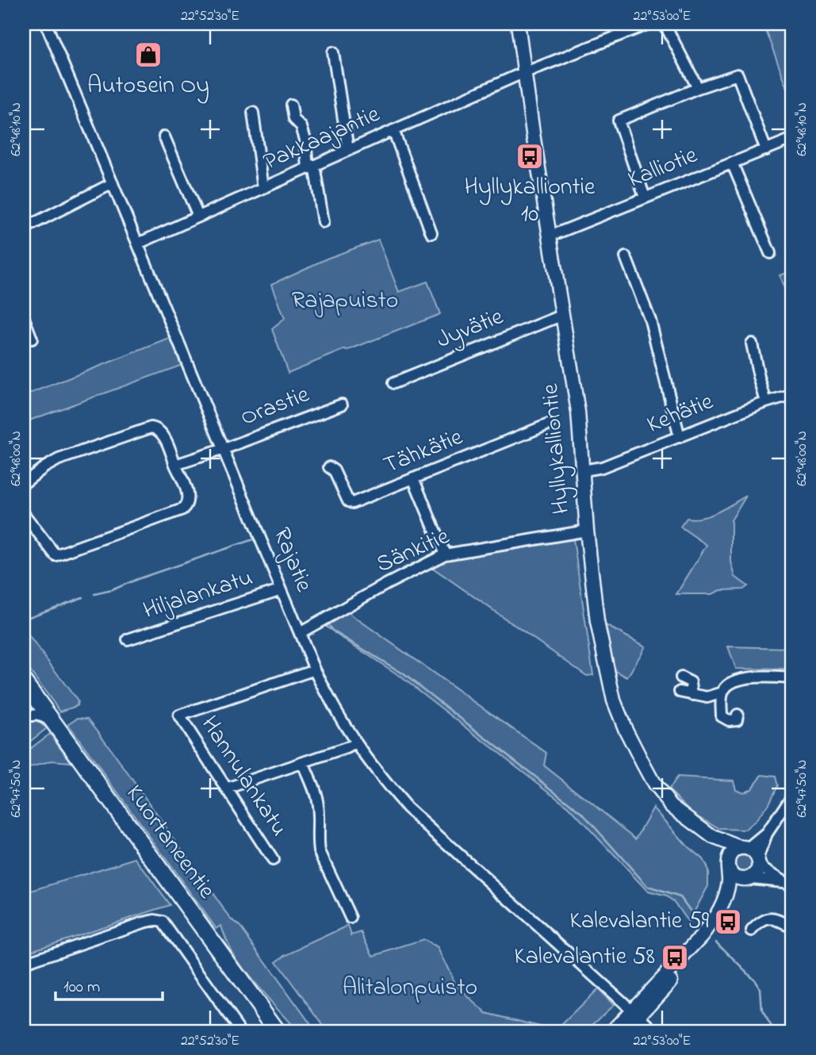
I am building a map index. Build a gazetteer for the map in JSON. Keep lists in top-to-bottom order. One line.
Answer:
{"streets":{"highway":["Kuortaneentie"],"main road":["Hyllykalliontie"],"street":["Pakkaajantie","Kalliotie","Jyvätie","Orastie","Kehätie","Tähkätie","Sänkitie","Rajatie","Hiljalankatu","Hannulankatu"]},"crossings":[["Pakkaajantie","Hyllykalliontie"],["Pakkaajantie","Rajatie"],["Kalliotie","Hyllykalliontie"],["Jyvätie","Hyllykalliontie"],["Orastie","Rajatie"],["Kehätie","Hyllykalliontie"],["Hyllykalliontie","Sänkitie"],["Sänkitie","Rajatie"],["Rajatie","Hiljalankatu"],["Rajatie","Hannulankatu"]],"parks":["Rajapuisto","Alitalonpuisto"],"places":{"shop":["Autosein Oy"],"bus stop":["Hyllykalliontie 10","Kalevalantie 59","Kalevalantie 58"]},"scale_bar":"100 m","coordinates":["22°52'30\"E","22°53'00\"E","62°48'10\"N","62°48'00\"N","62°47'50\"N"]}
